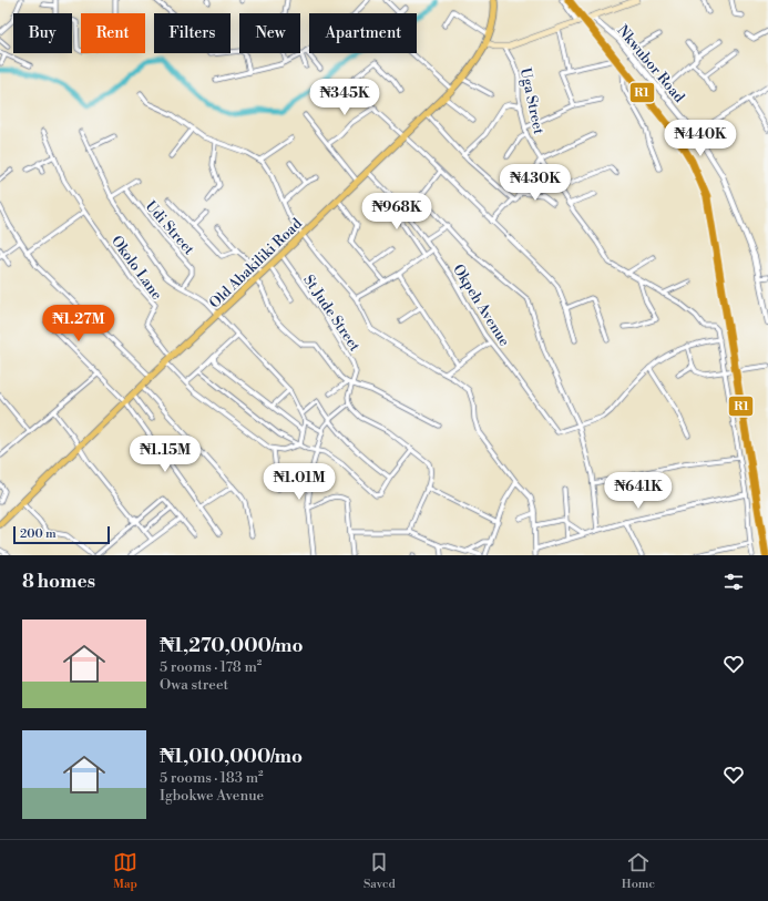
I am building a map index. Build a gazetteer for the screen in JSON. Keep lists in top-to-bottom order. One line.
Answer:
{"streets":{"main road":["Old Abakiliki Road"],"street":["Nkwubor Road","Uga Street","Udi Street","Okolo Lane","Okpeh Avenue","St Jude Street"]},"crossings":[["Old Abakiliki Road","Okolo Lane"],["Old Abakiliki Road","Okpeh Avenue"],["Old Abakiliki Road","St Jude Street"]],"lines":["transit line R1"],"scale_bar":"200 m","page":{"chip":["Buy","Rent","Filters","New","Apartment"],"price":["₦345K","₦440K","₦430K","₦968K","₦1.27M","₦1.15M","₦1.01M","₦641K"],"scale":"200 m","heading":"8 homes","list":[{"name":"₦1,270,000/mo","note":"5 rooms · 178 m² · Owa street"},{"name":"₦1,010,000/mo","note":"5 rooms · 183 m² · Igbokwe Avenue"}],"tabs":["Map","Saved","Home"]}}
